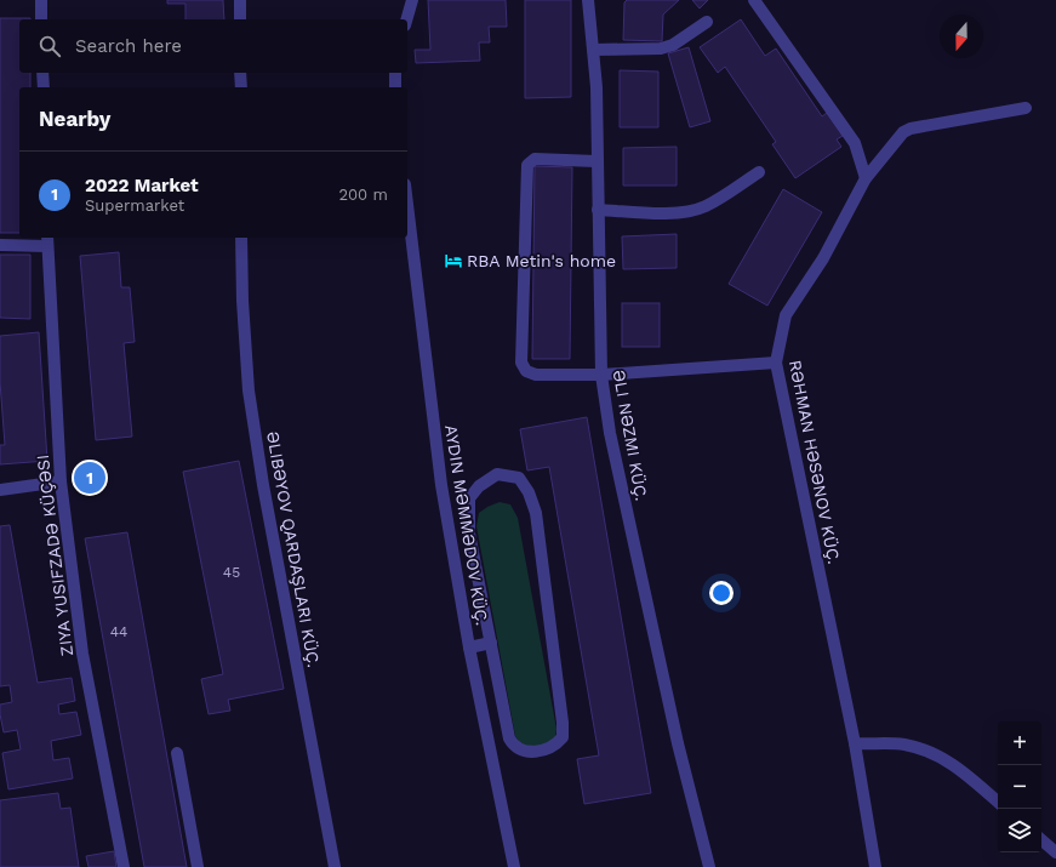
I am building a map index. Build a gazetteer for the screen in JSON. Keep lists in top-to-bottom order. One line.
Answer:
{"streets":{"street":["ƏLI NƏZMI KÜÇ.","RƏHMAN HƏSƏNOV KÜÇ.","ZIYA YUSIFZADƏ KÜÇƏSI"]},"places":{"hotel":["RBA Metin's home"]},"house_numbers":["45","44"],"north":"bottom","page":{"search":"Search here","heading":"Nearby","list":[{"mark":"1","name":"2022 Market","note":"Supermarket","value":"200 m"}],"pins":"1","map_buttons":["+","−"]}}
